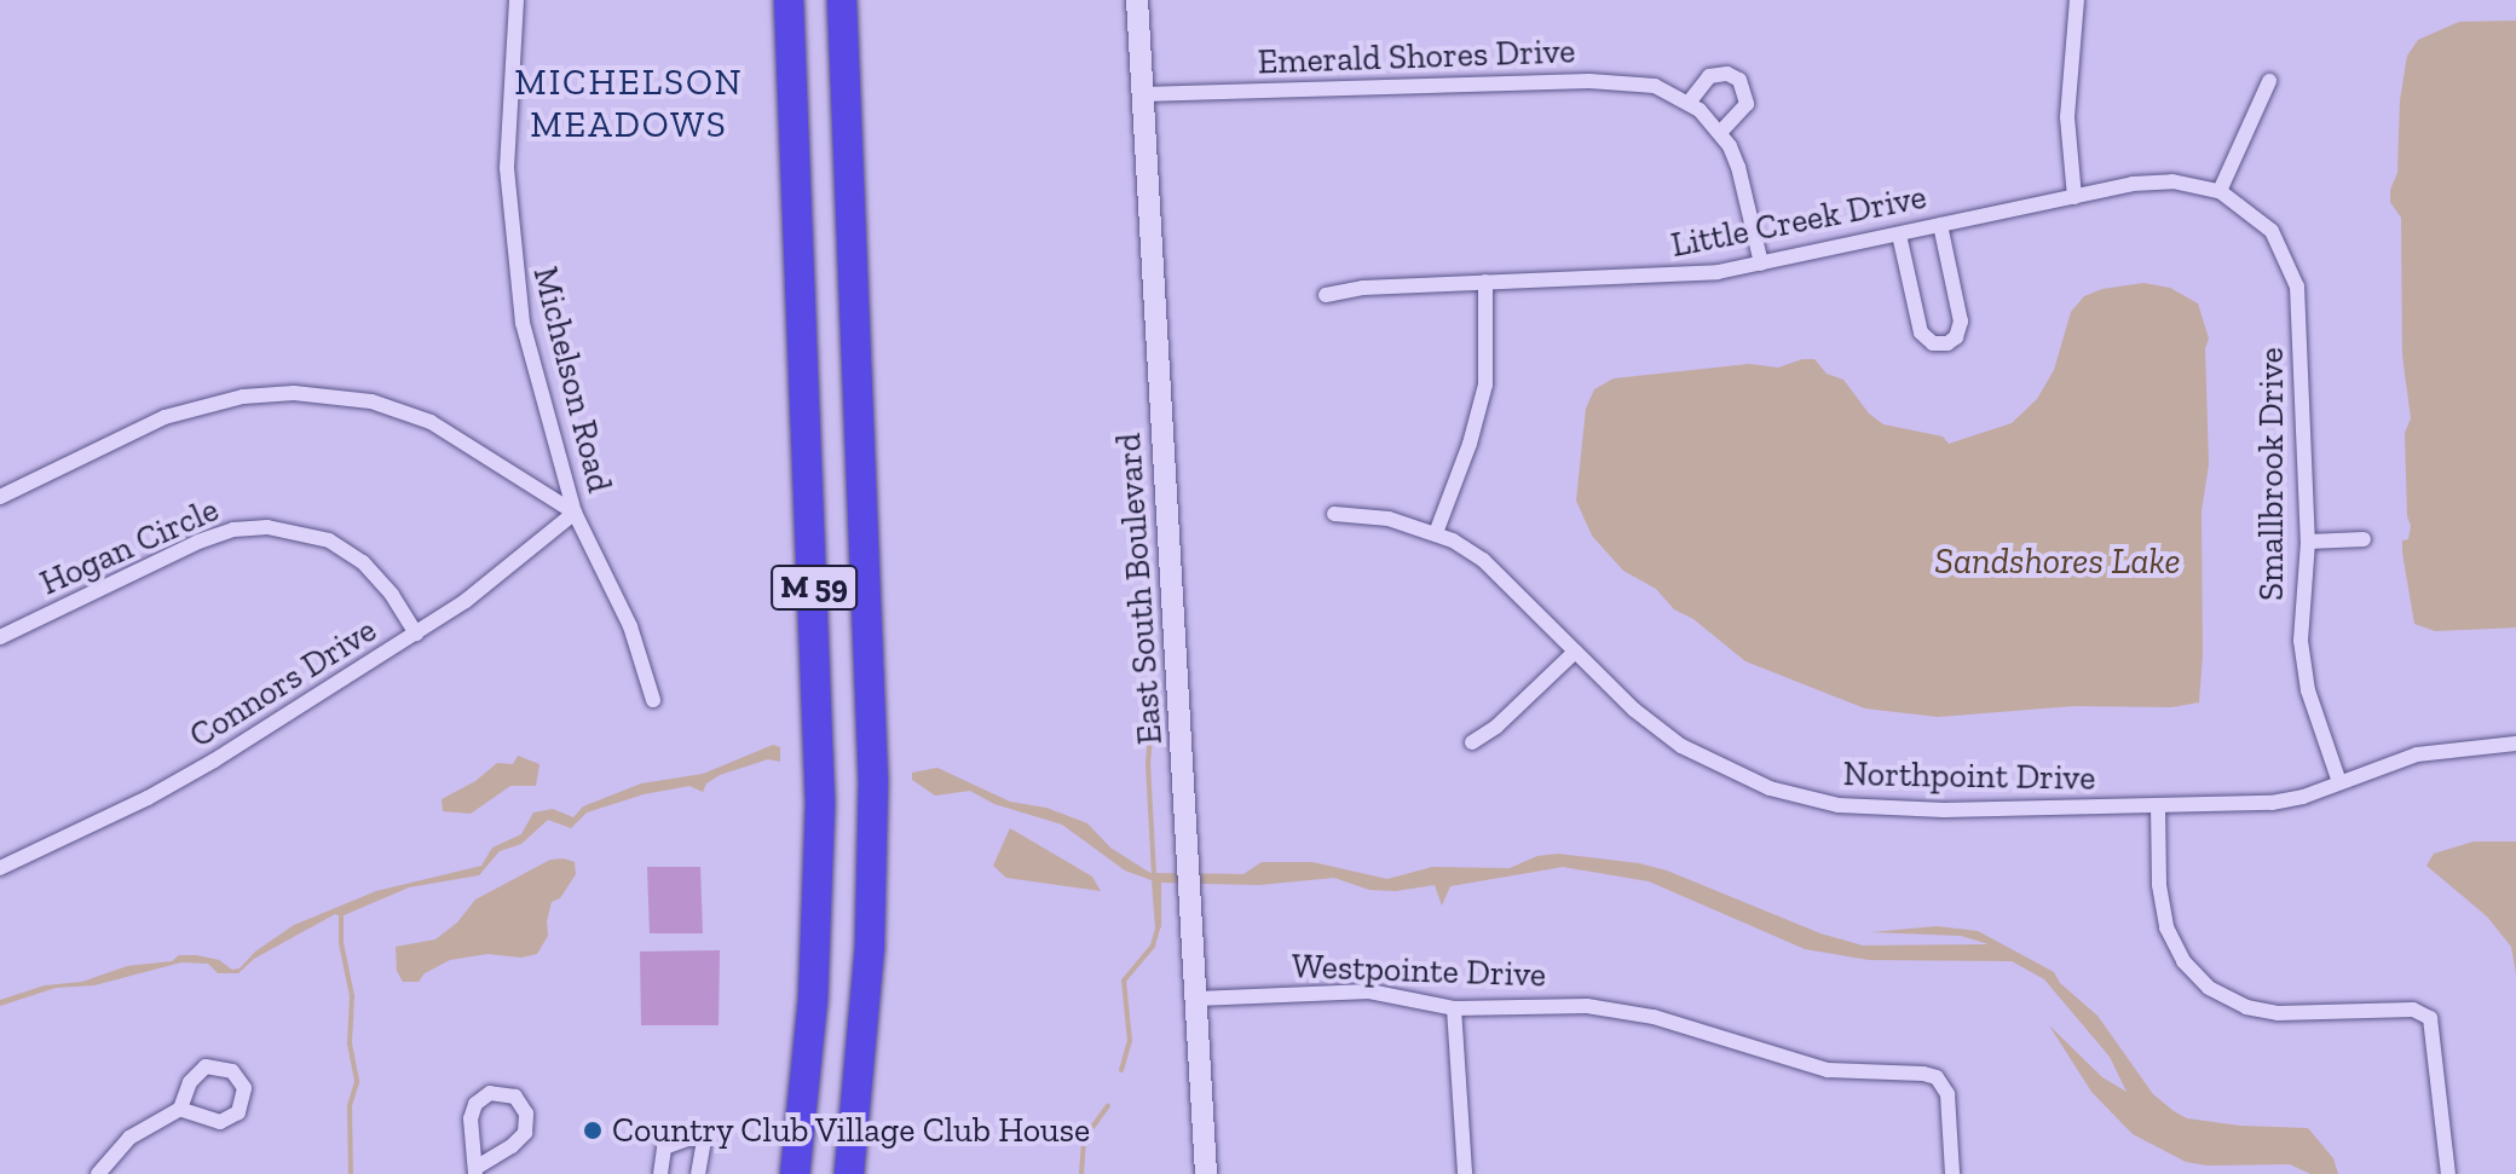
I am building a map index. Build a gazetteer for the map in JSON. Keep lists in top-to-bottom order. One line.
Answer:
{"streets":{"highway":["M 59"],"street":["Emerald Shores Drive","Little Creek Drive","Michelson Road","Smallbrook Drive","Hogan Circle","East South Boulevard","Connors Drive","Northpoint Drive","Westpointe Drive"]},"crossings":[["Emerald Shores Drive","Little Creek Drive"],["Emerald Shores Drive","East South Boulevard"],["Little Creek Drive","Smallbrook Drive"],["Michelson Road","Connors Drive"],["Smallbrook Drive","Northpoint Drive"],["Hogan Circle","Connors Drive"],["East South Boulevard","Westpointe Drive"]],"districts":["MICHELSON MEADOWS"],"water":["Sandshores Lake"],"places":["Country Club Village Club House"]}
